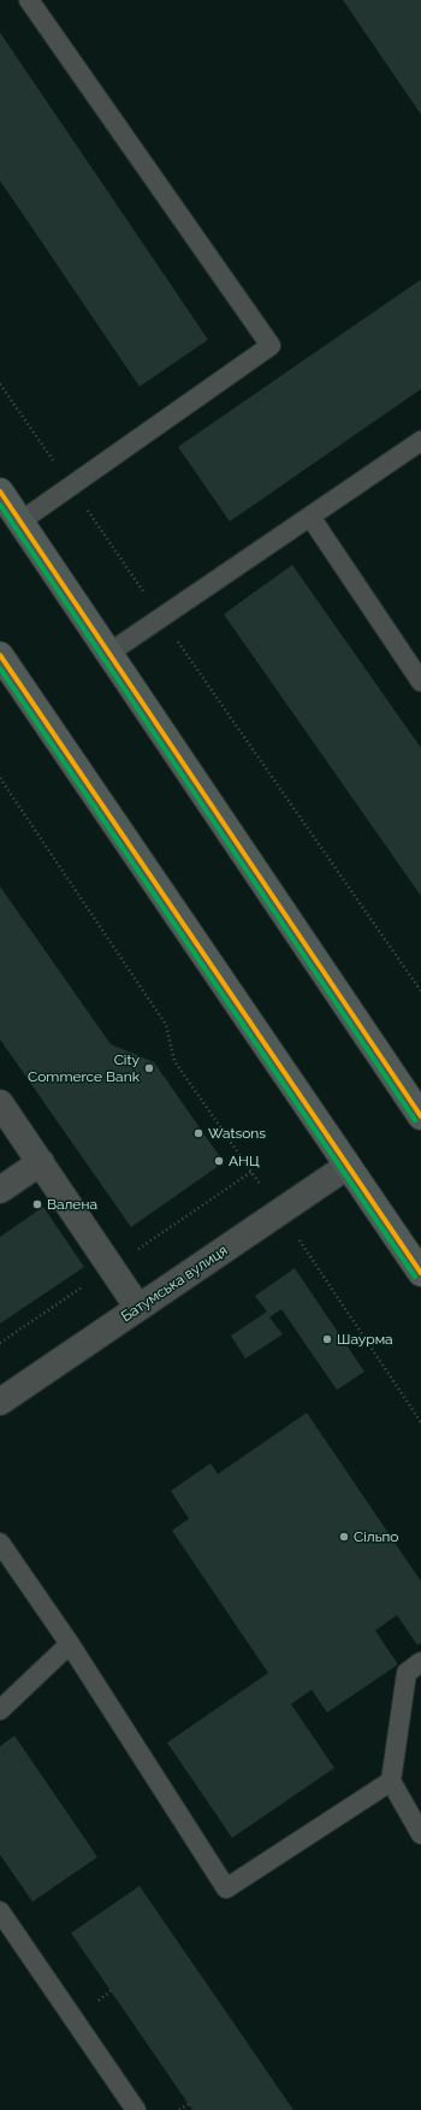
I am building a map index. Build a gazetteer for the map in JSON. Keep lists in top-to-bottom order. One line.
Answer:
{"streets":{"street":["Батумська вулиця"]},"places":["City Commerce Bank","Watsons","АНЦ","Валена","Шаурма","Сільпо"]}
